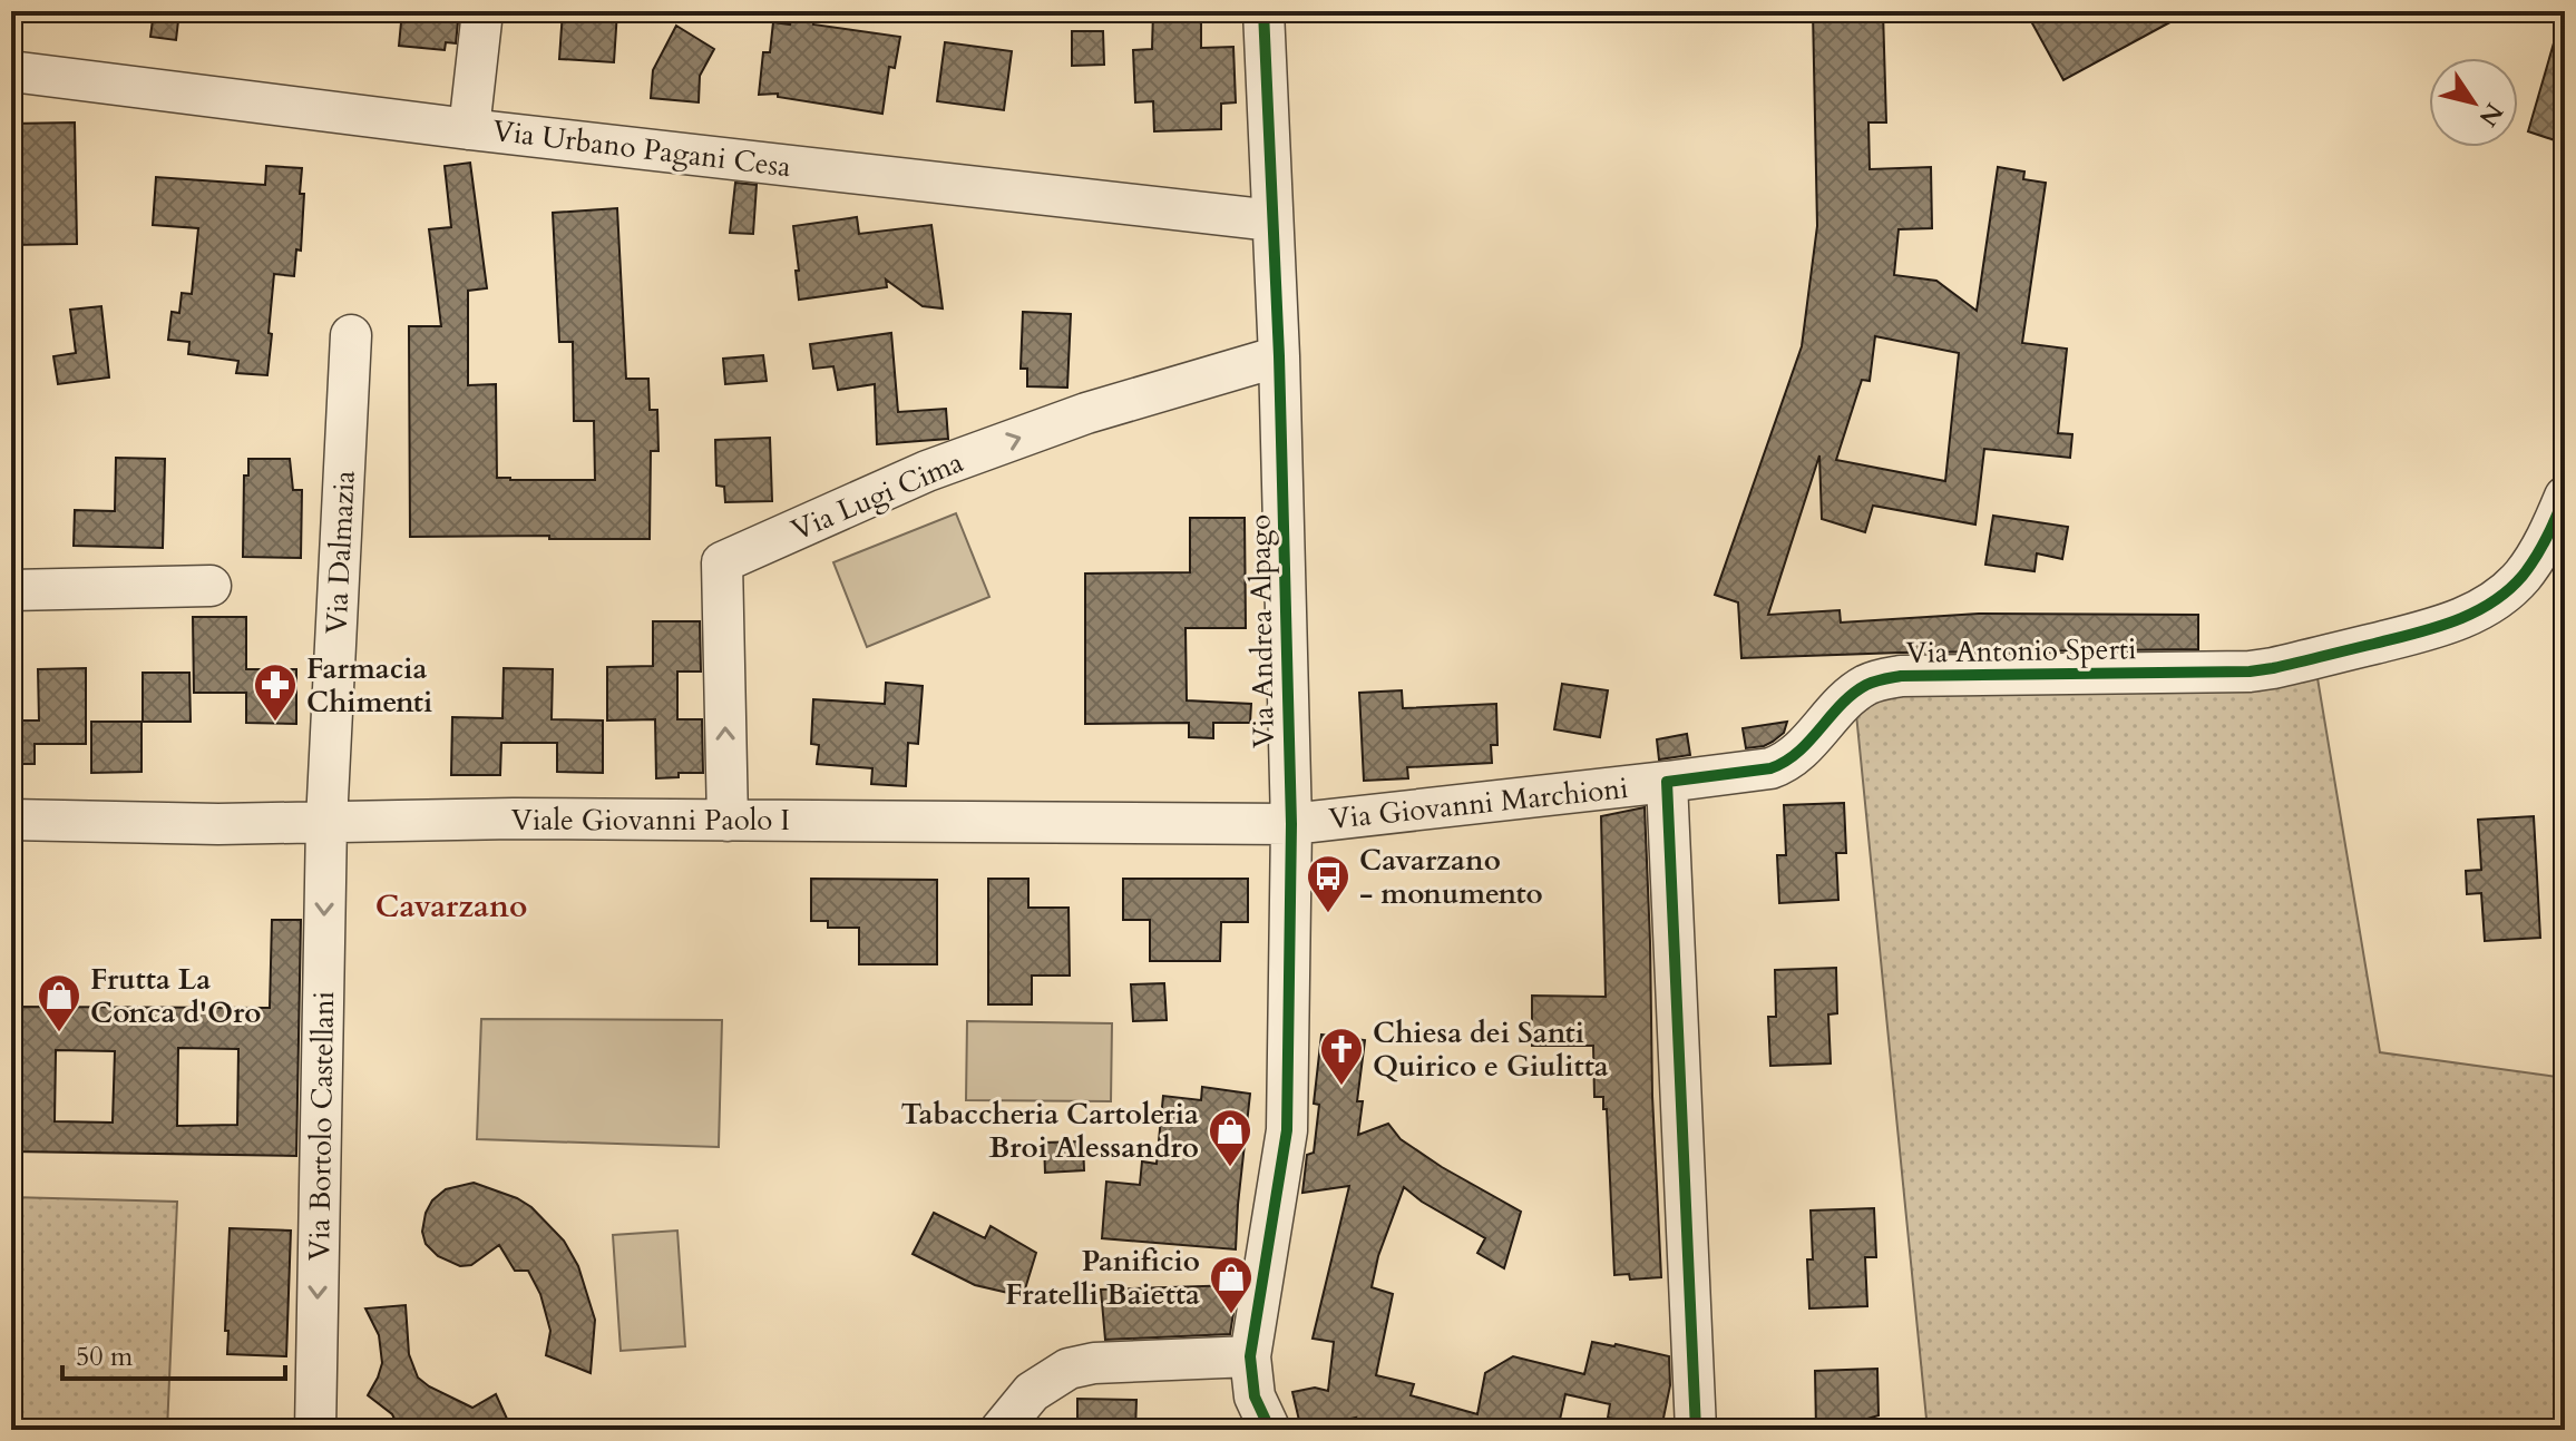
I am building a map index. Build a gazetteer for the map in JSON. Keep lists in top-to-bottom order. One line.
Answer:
{"streets":{"street":["Via Urbano Pagani Cesa","Via Lugi Cima","Via Dalmazia","Via Andrea Alpago","Via Antonio Sperti","Via Giovanni Marchioni","Viale Giovanni Paolo I","Via Bortolo Castellani"]},"crossings":[["Via Urbano Pagani Cesa","Via Andrea Alpago"],["Via Lugi Cima","Via Andrea Alpago"],["Via Lugi Cima","Viale Giovanni Paolo I"],["Via Dalmazia","Viale Giovanni Paolo I"],["Via Dalmazia","Via Bortolo Castellani"],["Via Andrea Alpago","Via Giovanni Marchioni"],["Via Andrea Alpago","Viale Giovanni Paolo I"],["Via Antonio Sperti","Via Giovanni Marchioni"],["Via Giovanni Marchioni","Viale Giovanni Paolo I"],["Viale Giovanni Paolo I","Via Bortolo Castellani"]],"one_way":["Via Lugi Cima","Via Bortolo Castellani"],"districts":["Cavarzano"],"places":{"pharmacy":["Farmacia Chimenti"],"bus stop":["Cavarzano - monumento"],"shop":["Frutta La Conca d'Oro","Tabaccheria Cartoleria Broi Alessandro","Panificio Fratelli Baietta"],"church":["Chiesa dei Santi Quirico e Giulitta"]},"scale_bar":"50 m","north":"bottom right"}
